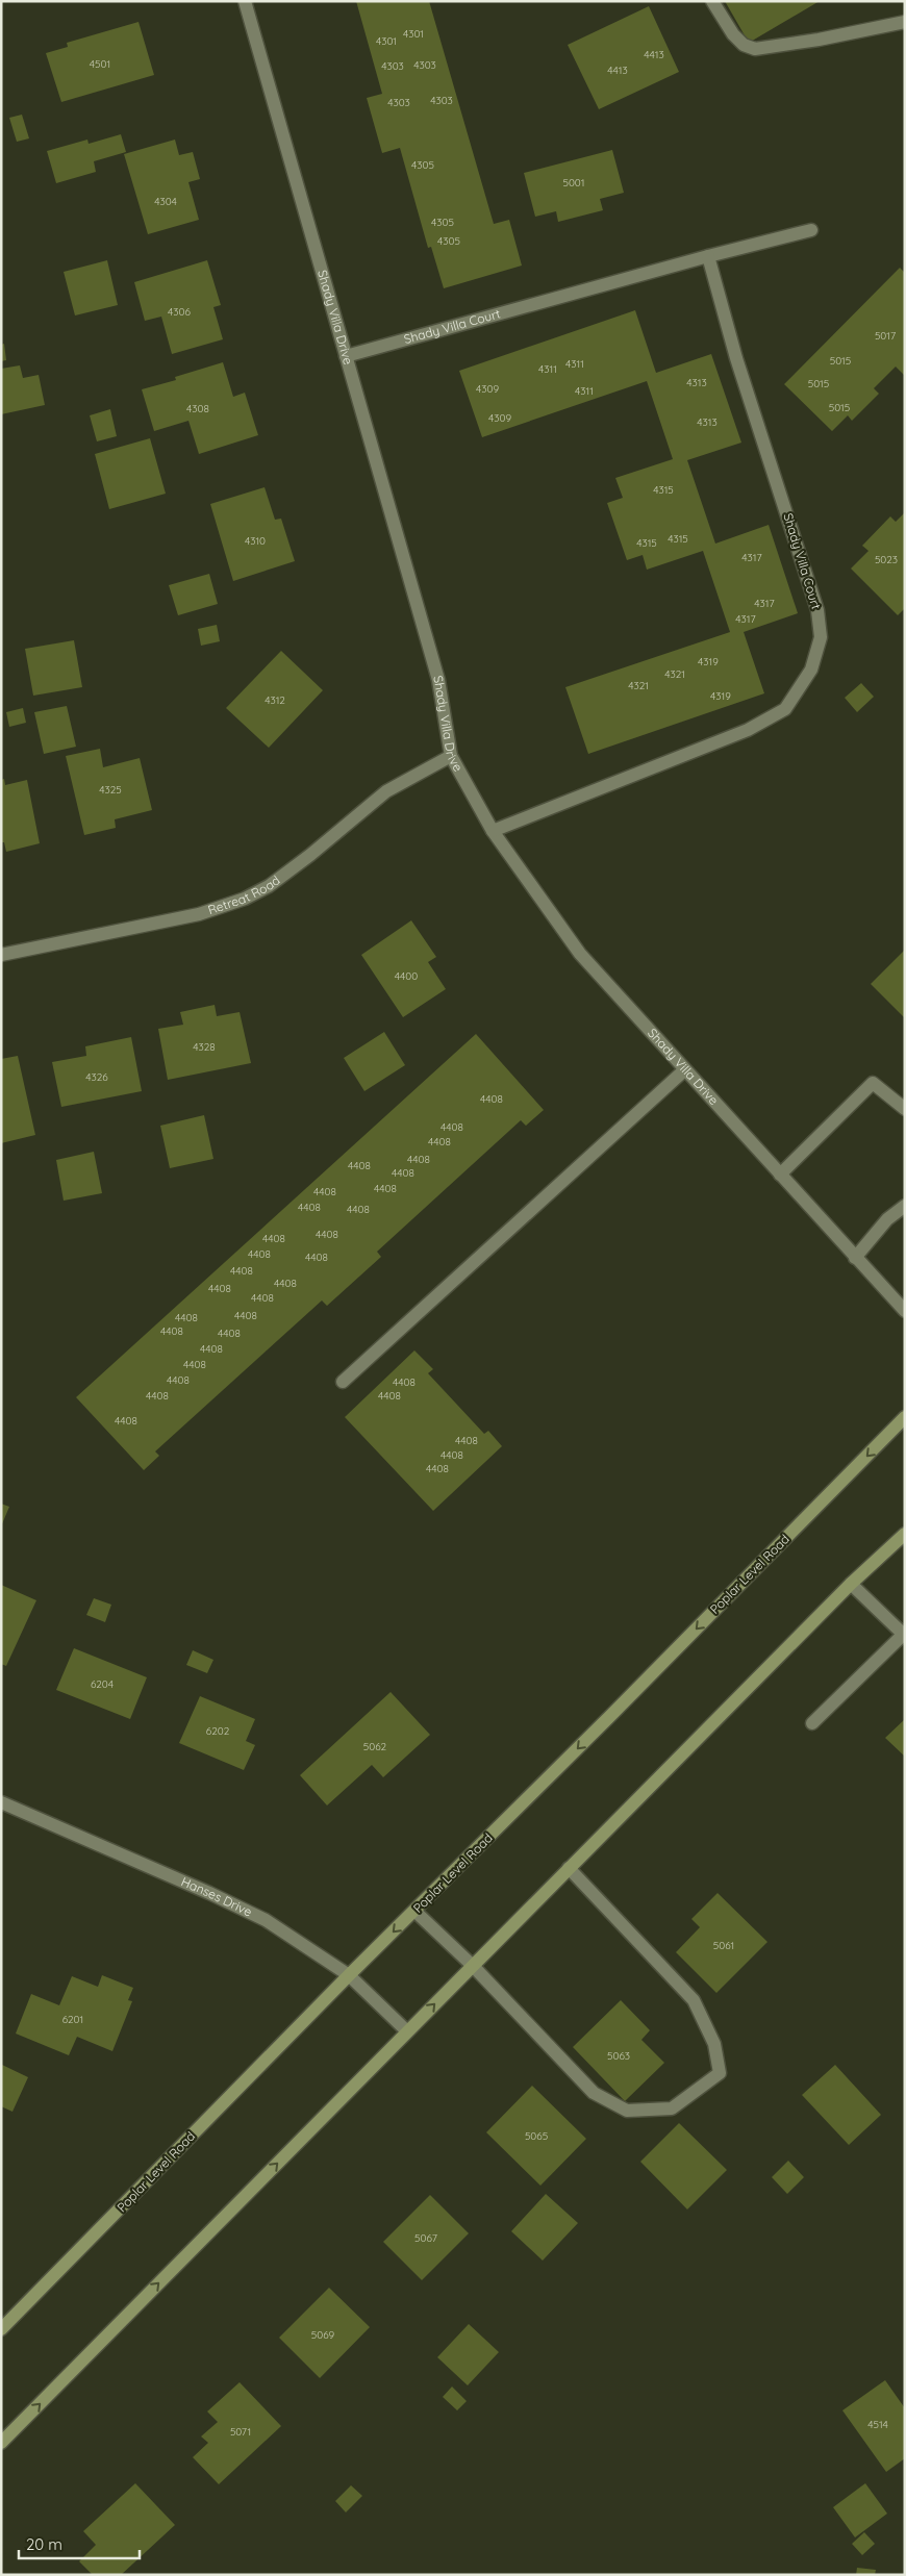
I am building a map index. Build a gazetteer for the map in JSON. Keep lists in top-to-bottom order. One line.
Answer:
{"streets":{"main road":["Poplar Level Road"],"street":["Shady Villa Drive","Shady Villa Court","Retreat Road","Hanses Drive"]},"crossings":[["Shady Villa Drive","Shady Villa Court"],["Shady Villa Drive","Retreat Road"],["Poplar Level Road","Hanses Drive"]],"house_numbers":["4301","4301","4413","4501","4303","4303","4413","4303","4303","4305","5001","4304","4305","4305","4306","5017","5015","4311","4311","4313","5015","4309","4311","5015","4308","4309","4313","4315","4315","4310","4315","4317","5023","4317","4317","4319","4321","4321","4319","4312","4325","4400","4328","4326","4408","4408","4408","4408","4408","4408","4408","4408","4408","4408","4408","4408","4408","4408","4408","4408","4408","4408","4408","4408","4408","4408","4408","4408","4408","4408","4408","4408","4408","4408","4408","4408","6204","6202","5062","5061","6201","5063","5065","5067","5069","4514","5071"],"scale_bar":"20 m"}
